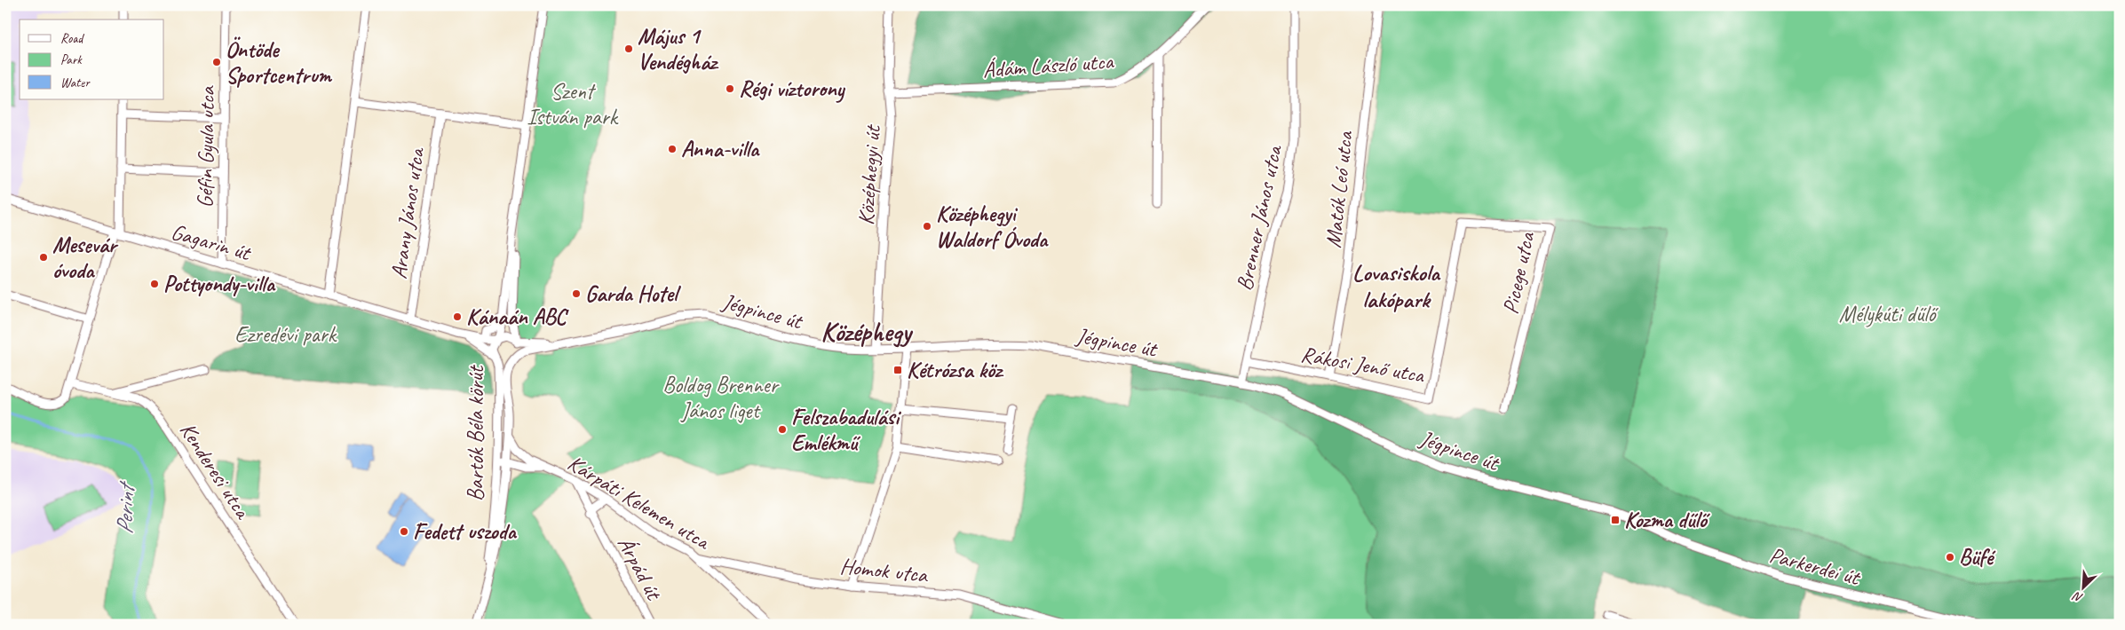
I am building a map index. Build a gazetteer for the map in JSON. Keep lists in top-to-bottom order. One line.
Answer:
{"streets":{"street":["Ádám László utca","Géfin Gyula utca","Középhegyi út","Matók Leó utca","Arany János utca","Brenner János utca","Gagarin út","Picege utca","Jégpince út","Rákosi Jenő utca","Bartók Béla körút","Kenderesi utca","Kárpáti Kelemen utca","Parkerdei út","Árpád út","Homok utca"]},"crossings":[["Ádám László utca","Középhegyi út"],["Géfin Gyula utca","Gagarin út"],["Középhegyi út","Jégpince út"],["Matók Leó utca","Rákosi Jenő utca"],["Arany János utca","Gagarin út"],["Brenner János utca","Jégpince út"],["Brenner János utca","Rákosi Jenő utca"],["Gagarin út","Jégpince út"],["Gagarin út","Bartók Béla körút"],["Picege utca","Rákosi Jenő utca"],["Jégpince út","Bartók Béla körút"],["Jégpince út","Parkerdei út"],["Bartók Béla körút","Kárpáti Kelemen utca"],["Kárpáti Kelemen utca","Árpád út"],["Kárpáti Kelemen utca","Homok utca"]],"districts":["Lovasiskola lakópark","Középhegy"],"water":["Perint"],"parks":["Szent István park","Mélykúti dűlő","Ezredévi park","Boldog Brenner János liget"],"places":{"other":["Május 1 Vendégház","Öntöde Sportcentrum","Régi víztorony","Anna-villa","Középhegyi Waldorf Óvoda","Mesevár óvoda","Pottyondy-villa","Garda Hotel","Kánaán ABC","Felszabadulási Emlékmű","Fedett uszoda","Büfé"],"transit":["Kétrózsa köz","Kozma dűlő"]},"legend":["Road","Park","Water"],"north":"bottom left"}
